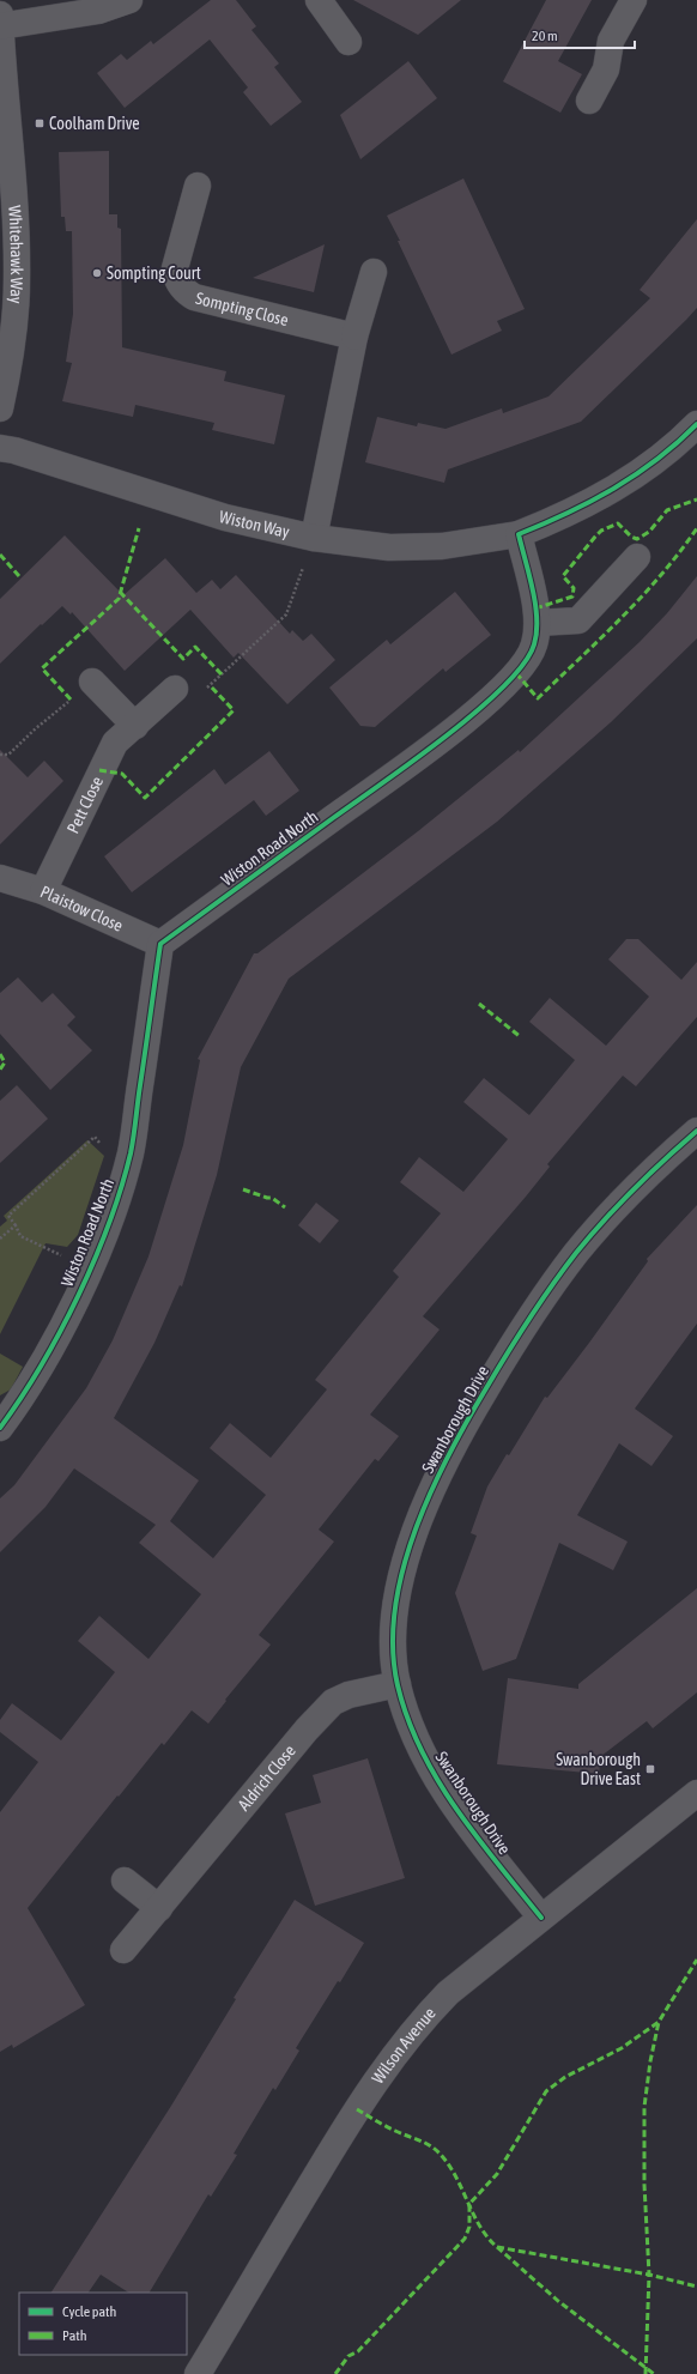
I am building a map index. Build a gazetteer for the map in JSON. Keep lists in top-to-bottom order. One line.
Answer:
{"streets":{"street":["Whitehawk Way","Sompting Close","Wiston Way","Pett Close","Wiston Road North","Plaistow Close","Swanborough Drive","Aldrich Close","Wilson Avenue"]},"crossings":[["Wiston Way","Wiston Road North"],["Pett Close","Plaistow Close"],["Wiston Road North","Plaistow Close"],["Swanborough Drive","Aldrich Close"],["Swanborough Drive","Wilson Avenue"]],"places":{"transit":["Coolham Drive","Swanborough Drive East"],"other":["Sompting Court"]},"legend":["Cycle path","Path"],"scale_bar":"20 m"}
